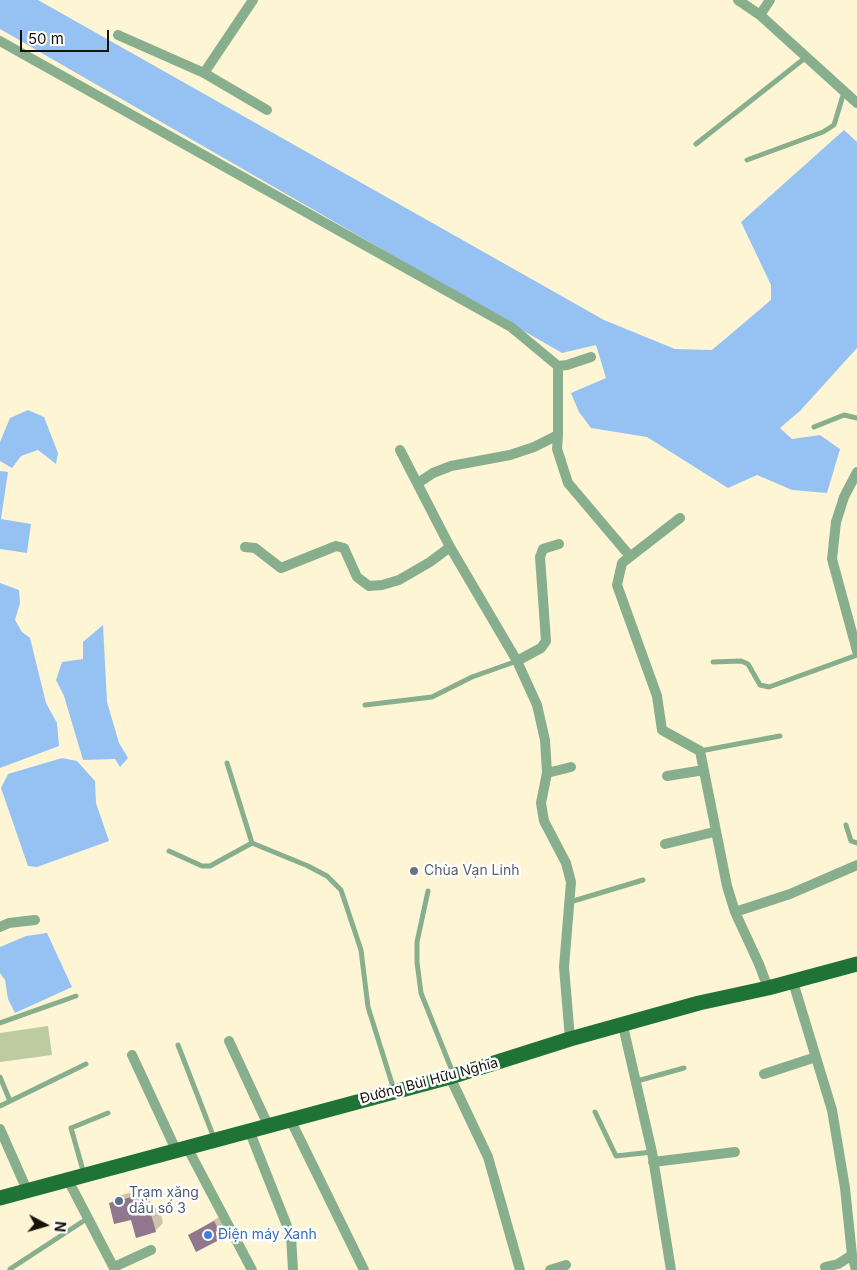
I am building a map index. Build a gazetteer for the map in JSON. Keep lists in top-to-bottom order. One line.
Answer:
{"streets":{"main road":["Đường Bùi Hữu Nghĩa"]},"places":["Chùa Vạn Linh","Trạm xăng dầu số 3","Điện máy Xanh"],"scale_bar":"50 m","north":"right"}
